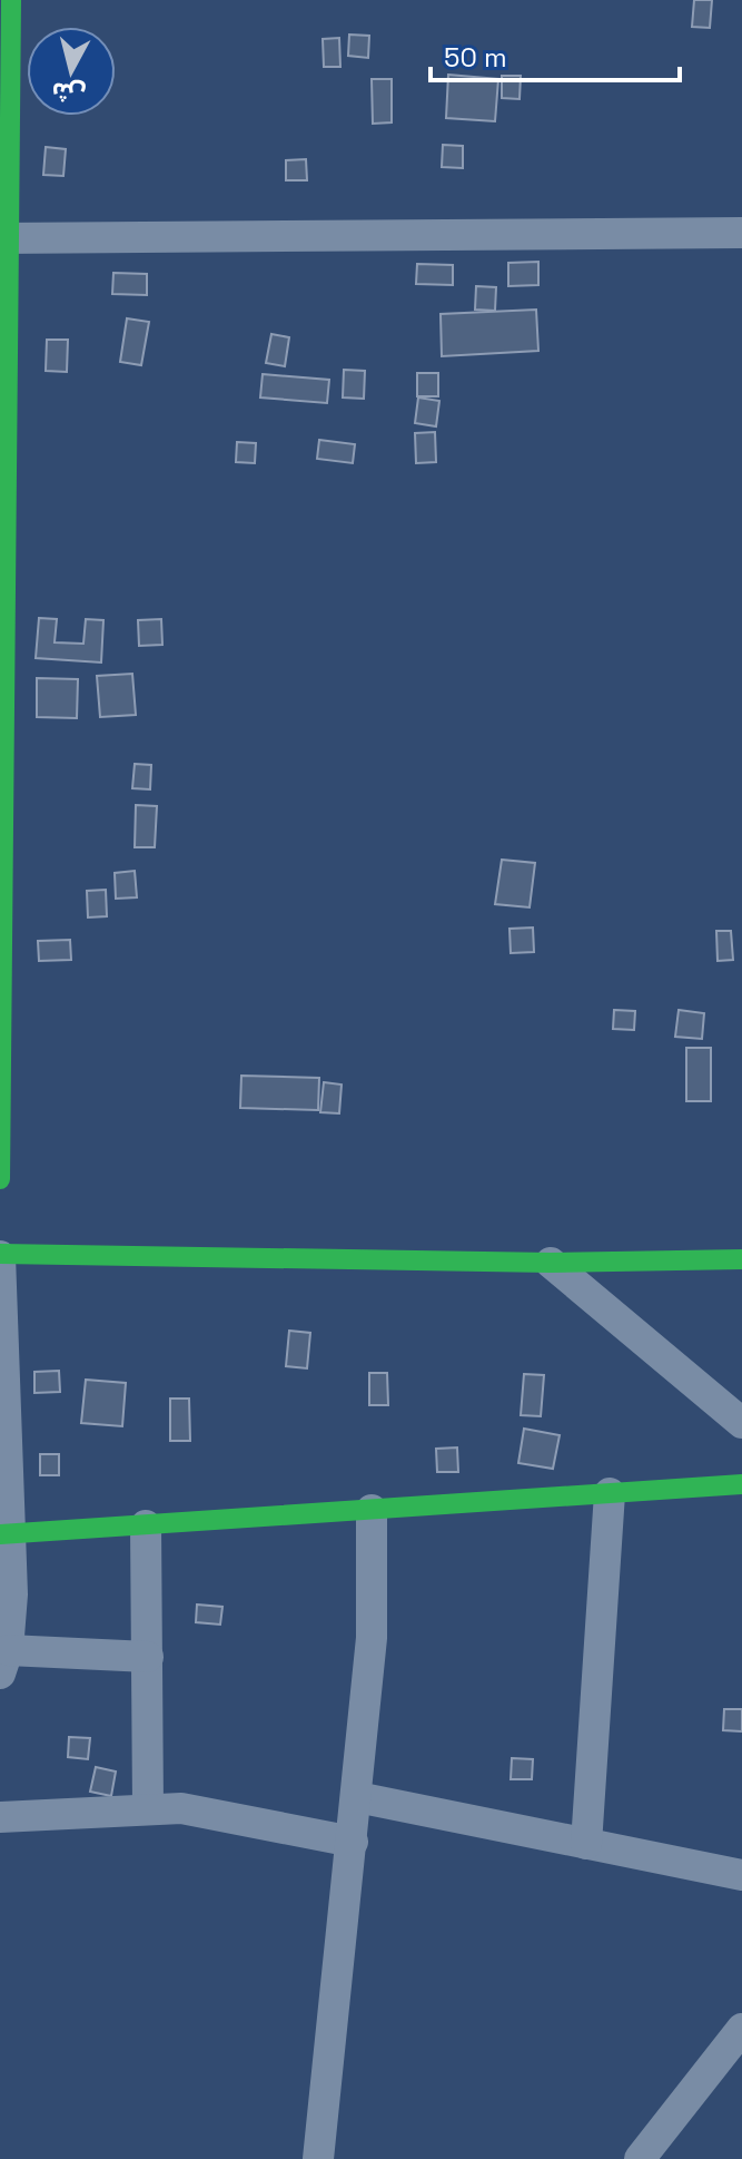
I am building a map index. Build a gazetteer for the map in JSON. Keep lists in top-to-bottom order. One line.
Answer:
{"scale_bar":"50 m","north":"bottom"}
